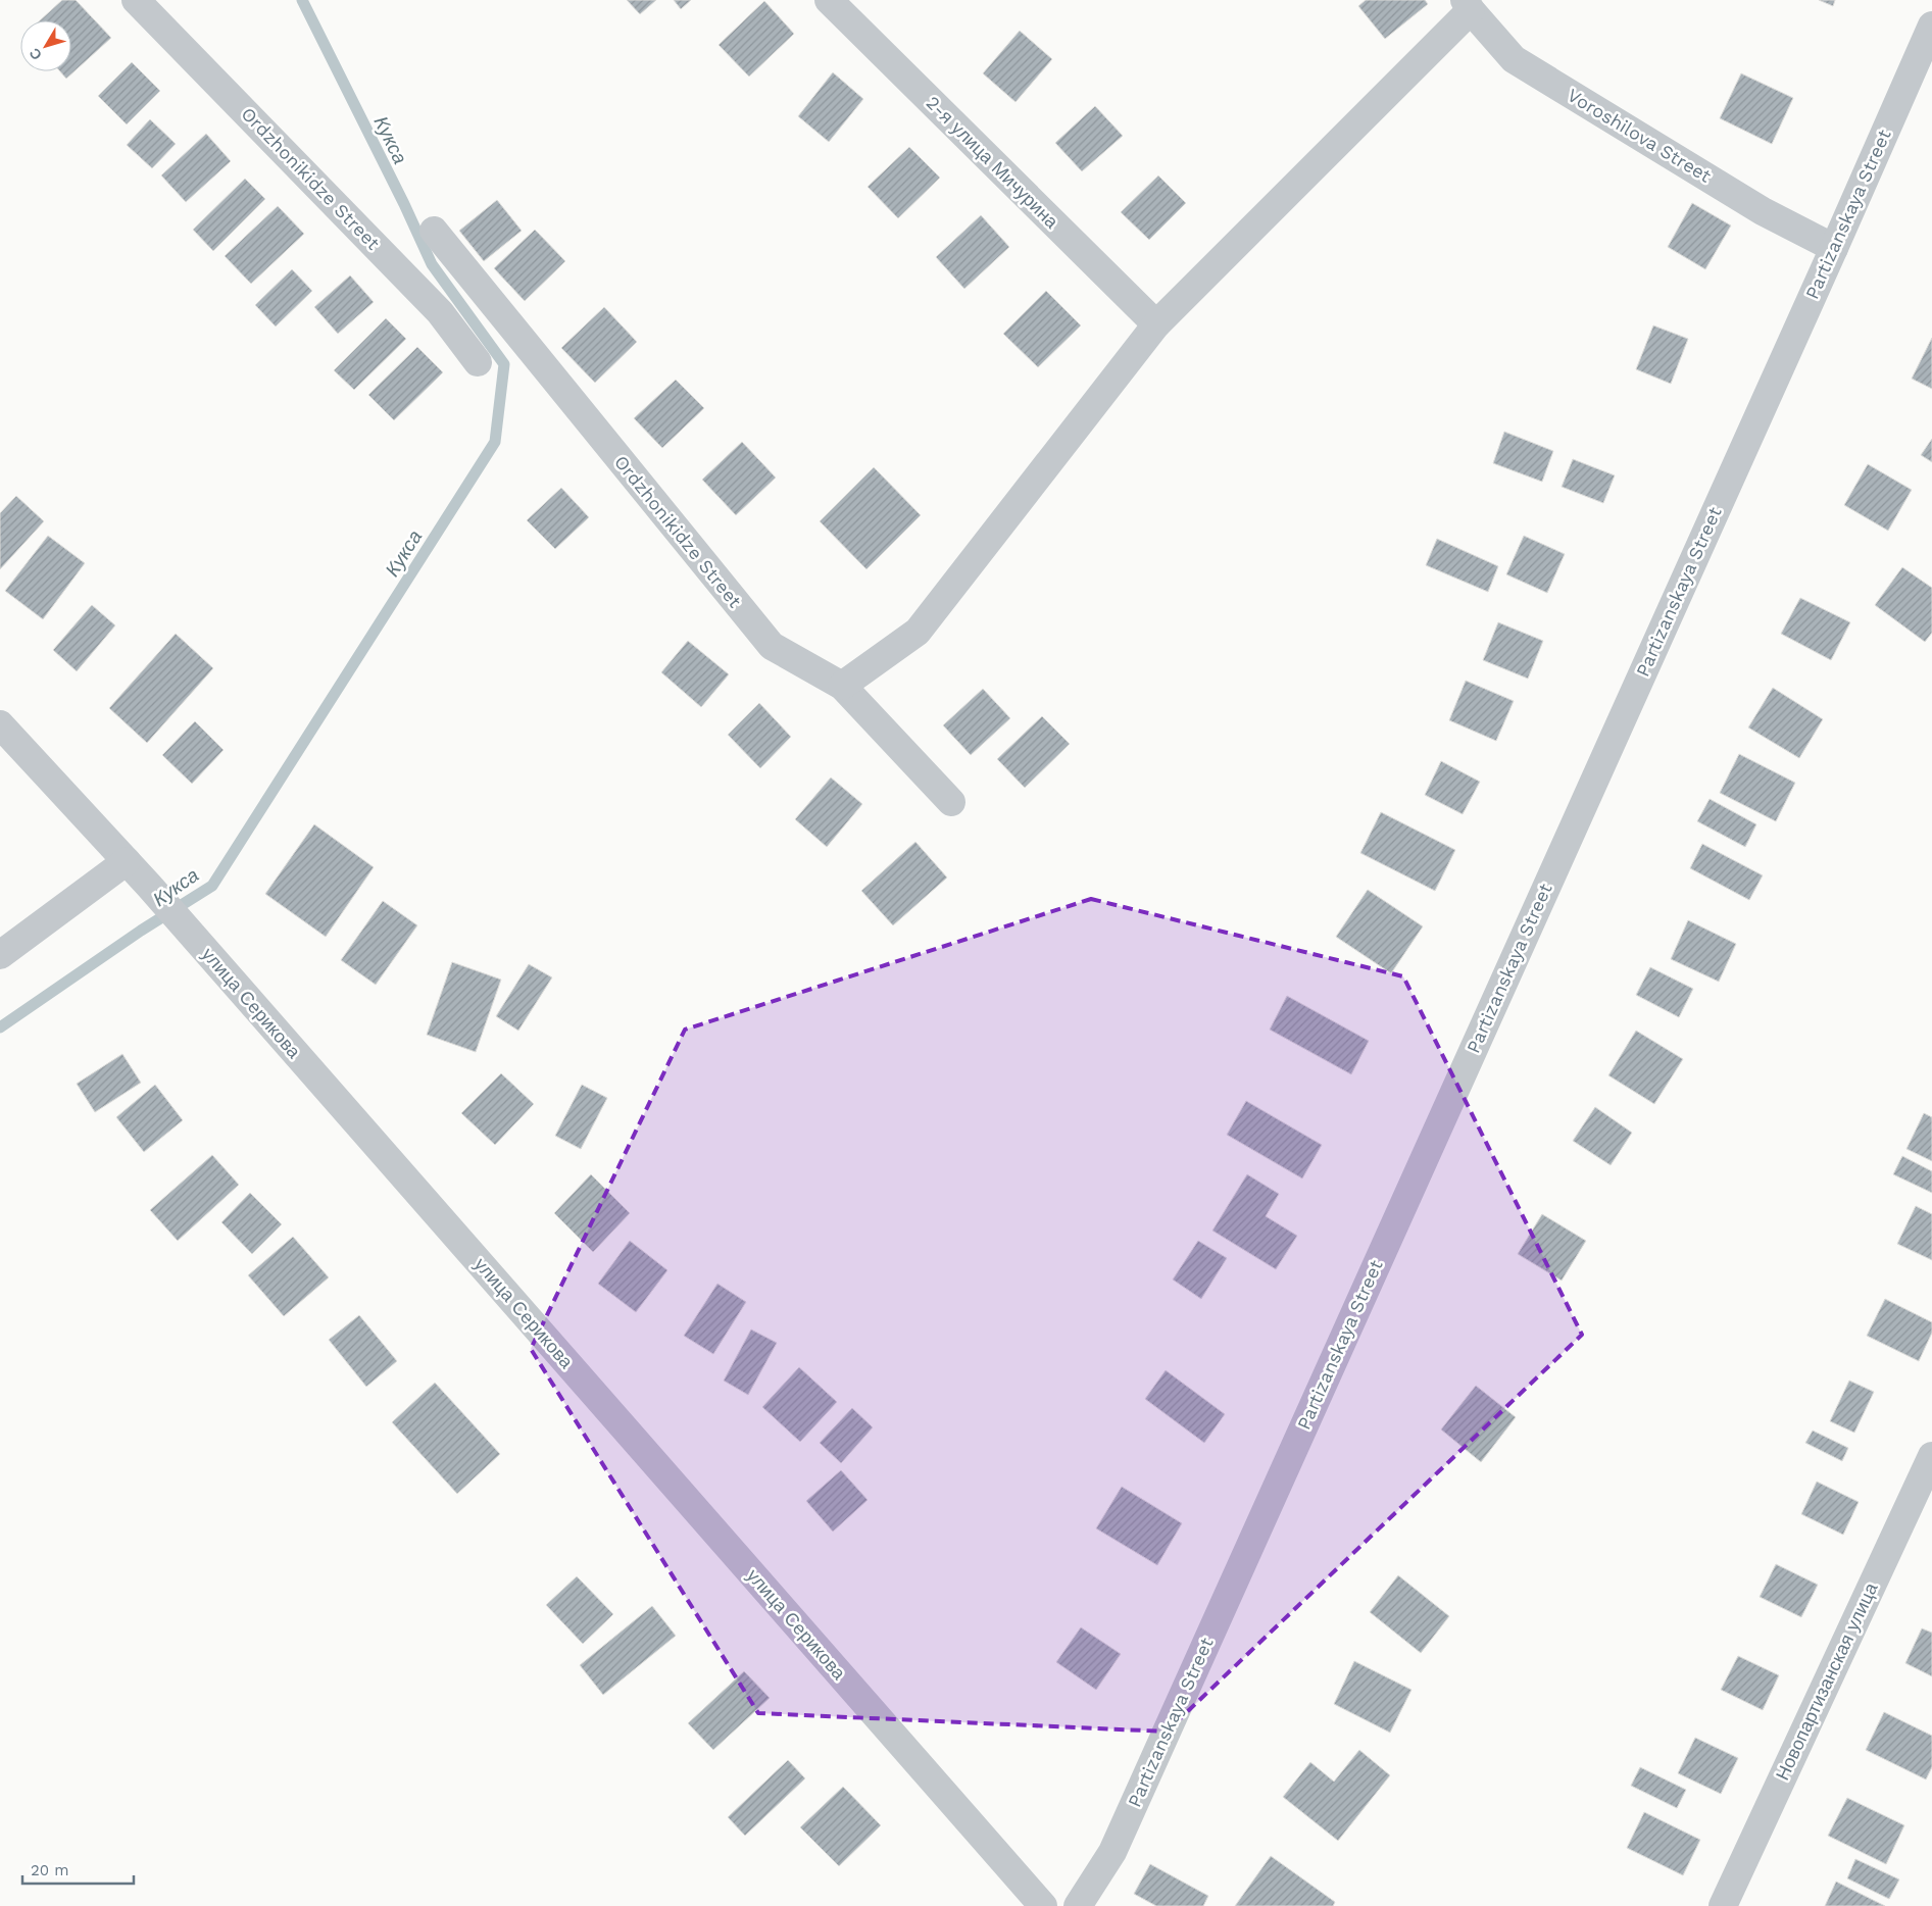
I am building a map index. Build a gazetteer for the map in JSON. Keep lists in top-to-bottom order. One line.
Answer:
{"streets":{"street":["Voroshilova Street","2-я улица Мичурина","Ordzhonikidze Street","Partizanskaya Street","улица Серикова","Новопартизанская улица"]},"crossings":[["Voroshilova Street","Partizanskaya Street"]],"water":["Кукса"],"scale_bar":"20 m","north":"bottom left"}
